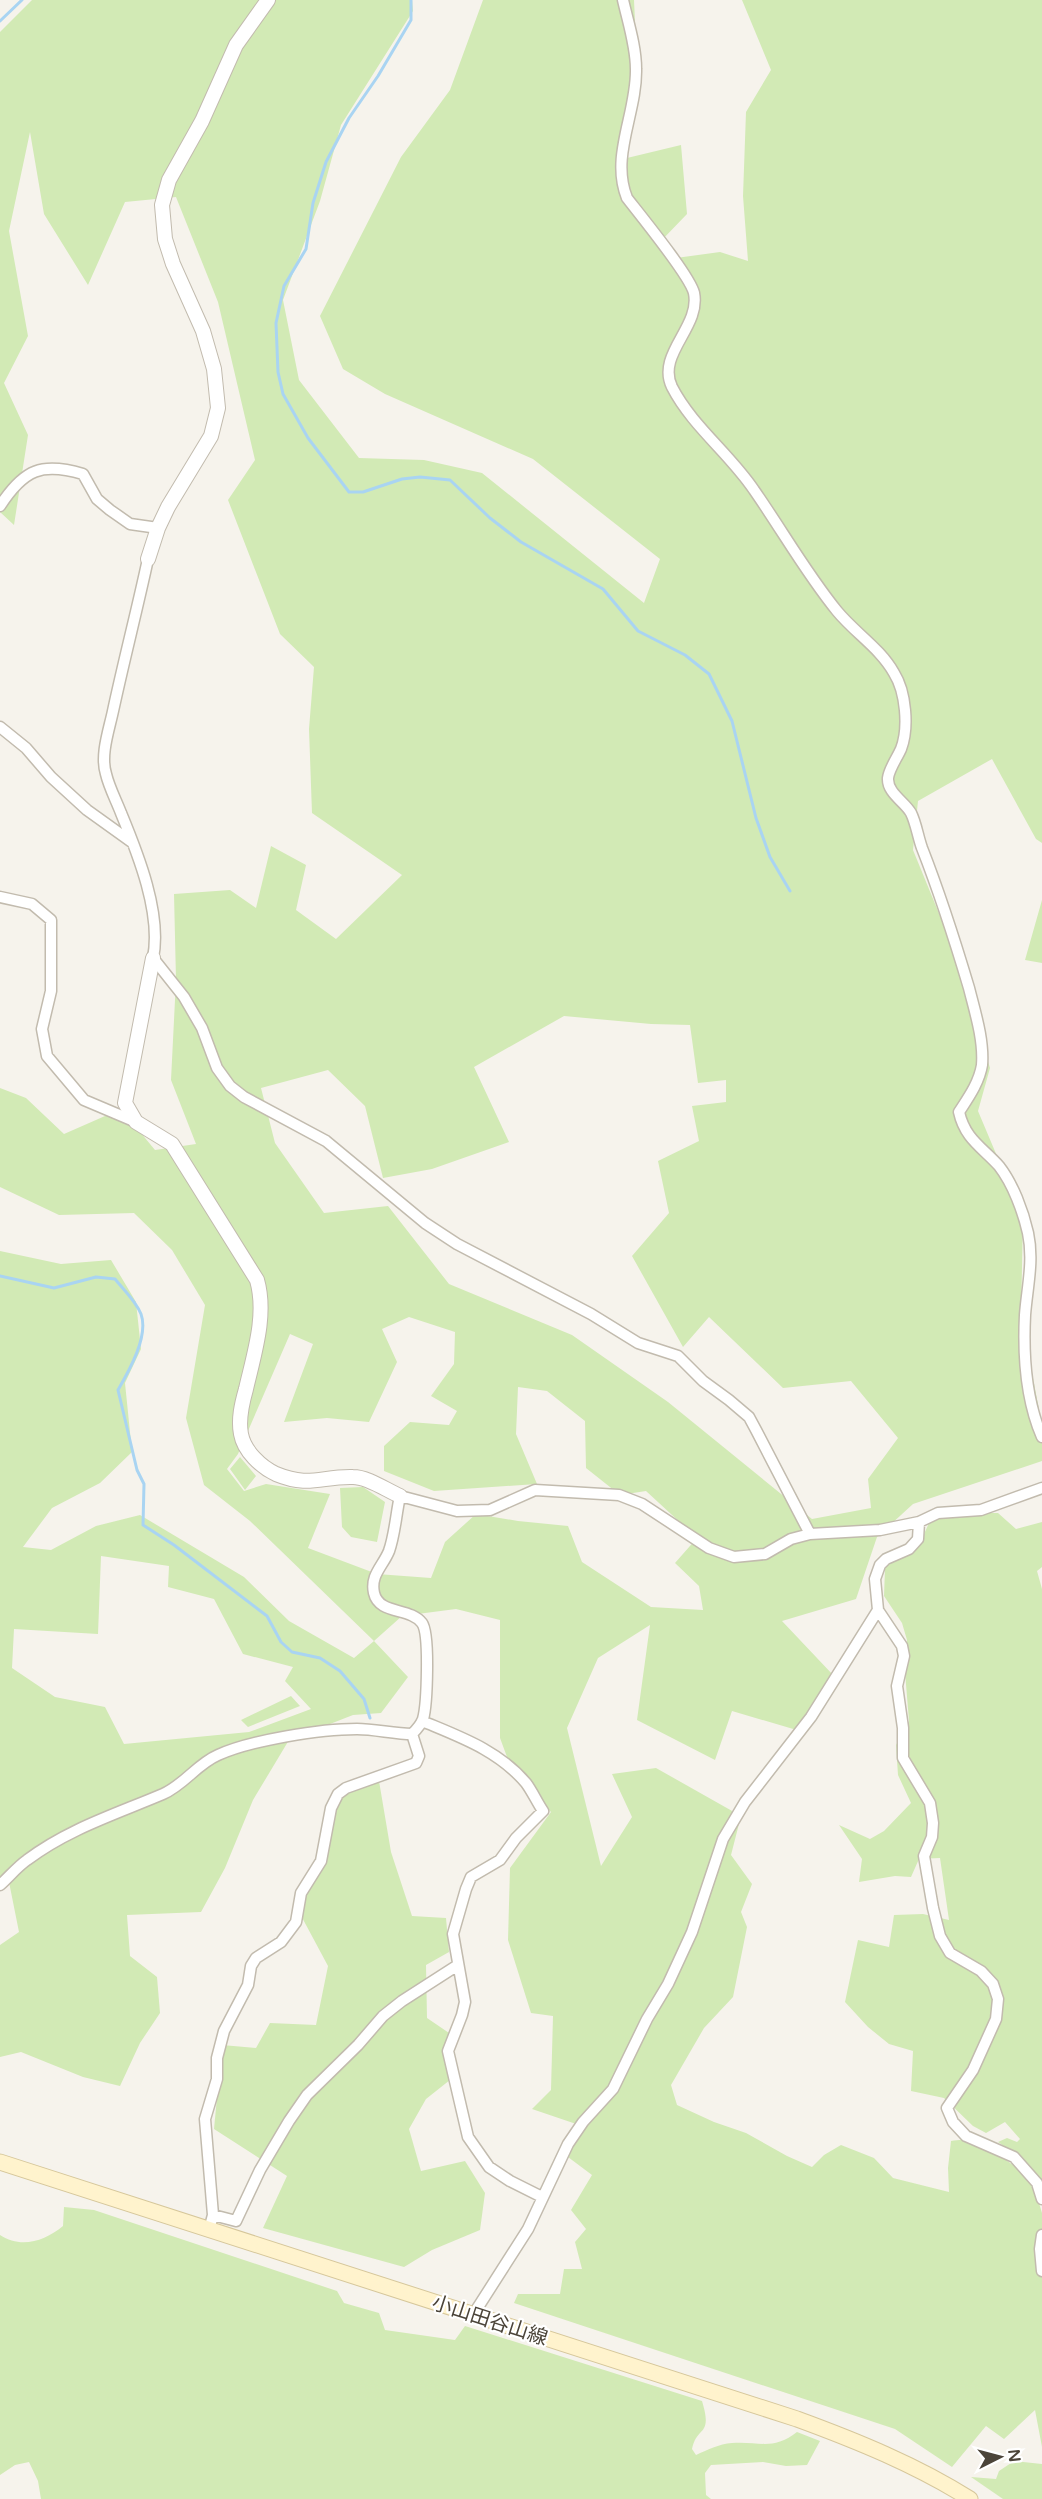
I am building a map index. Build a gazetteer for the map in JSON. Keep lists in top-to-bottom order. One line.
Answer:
{"streets":{"main road":["小山田谷山線"]},"north":"right"}
